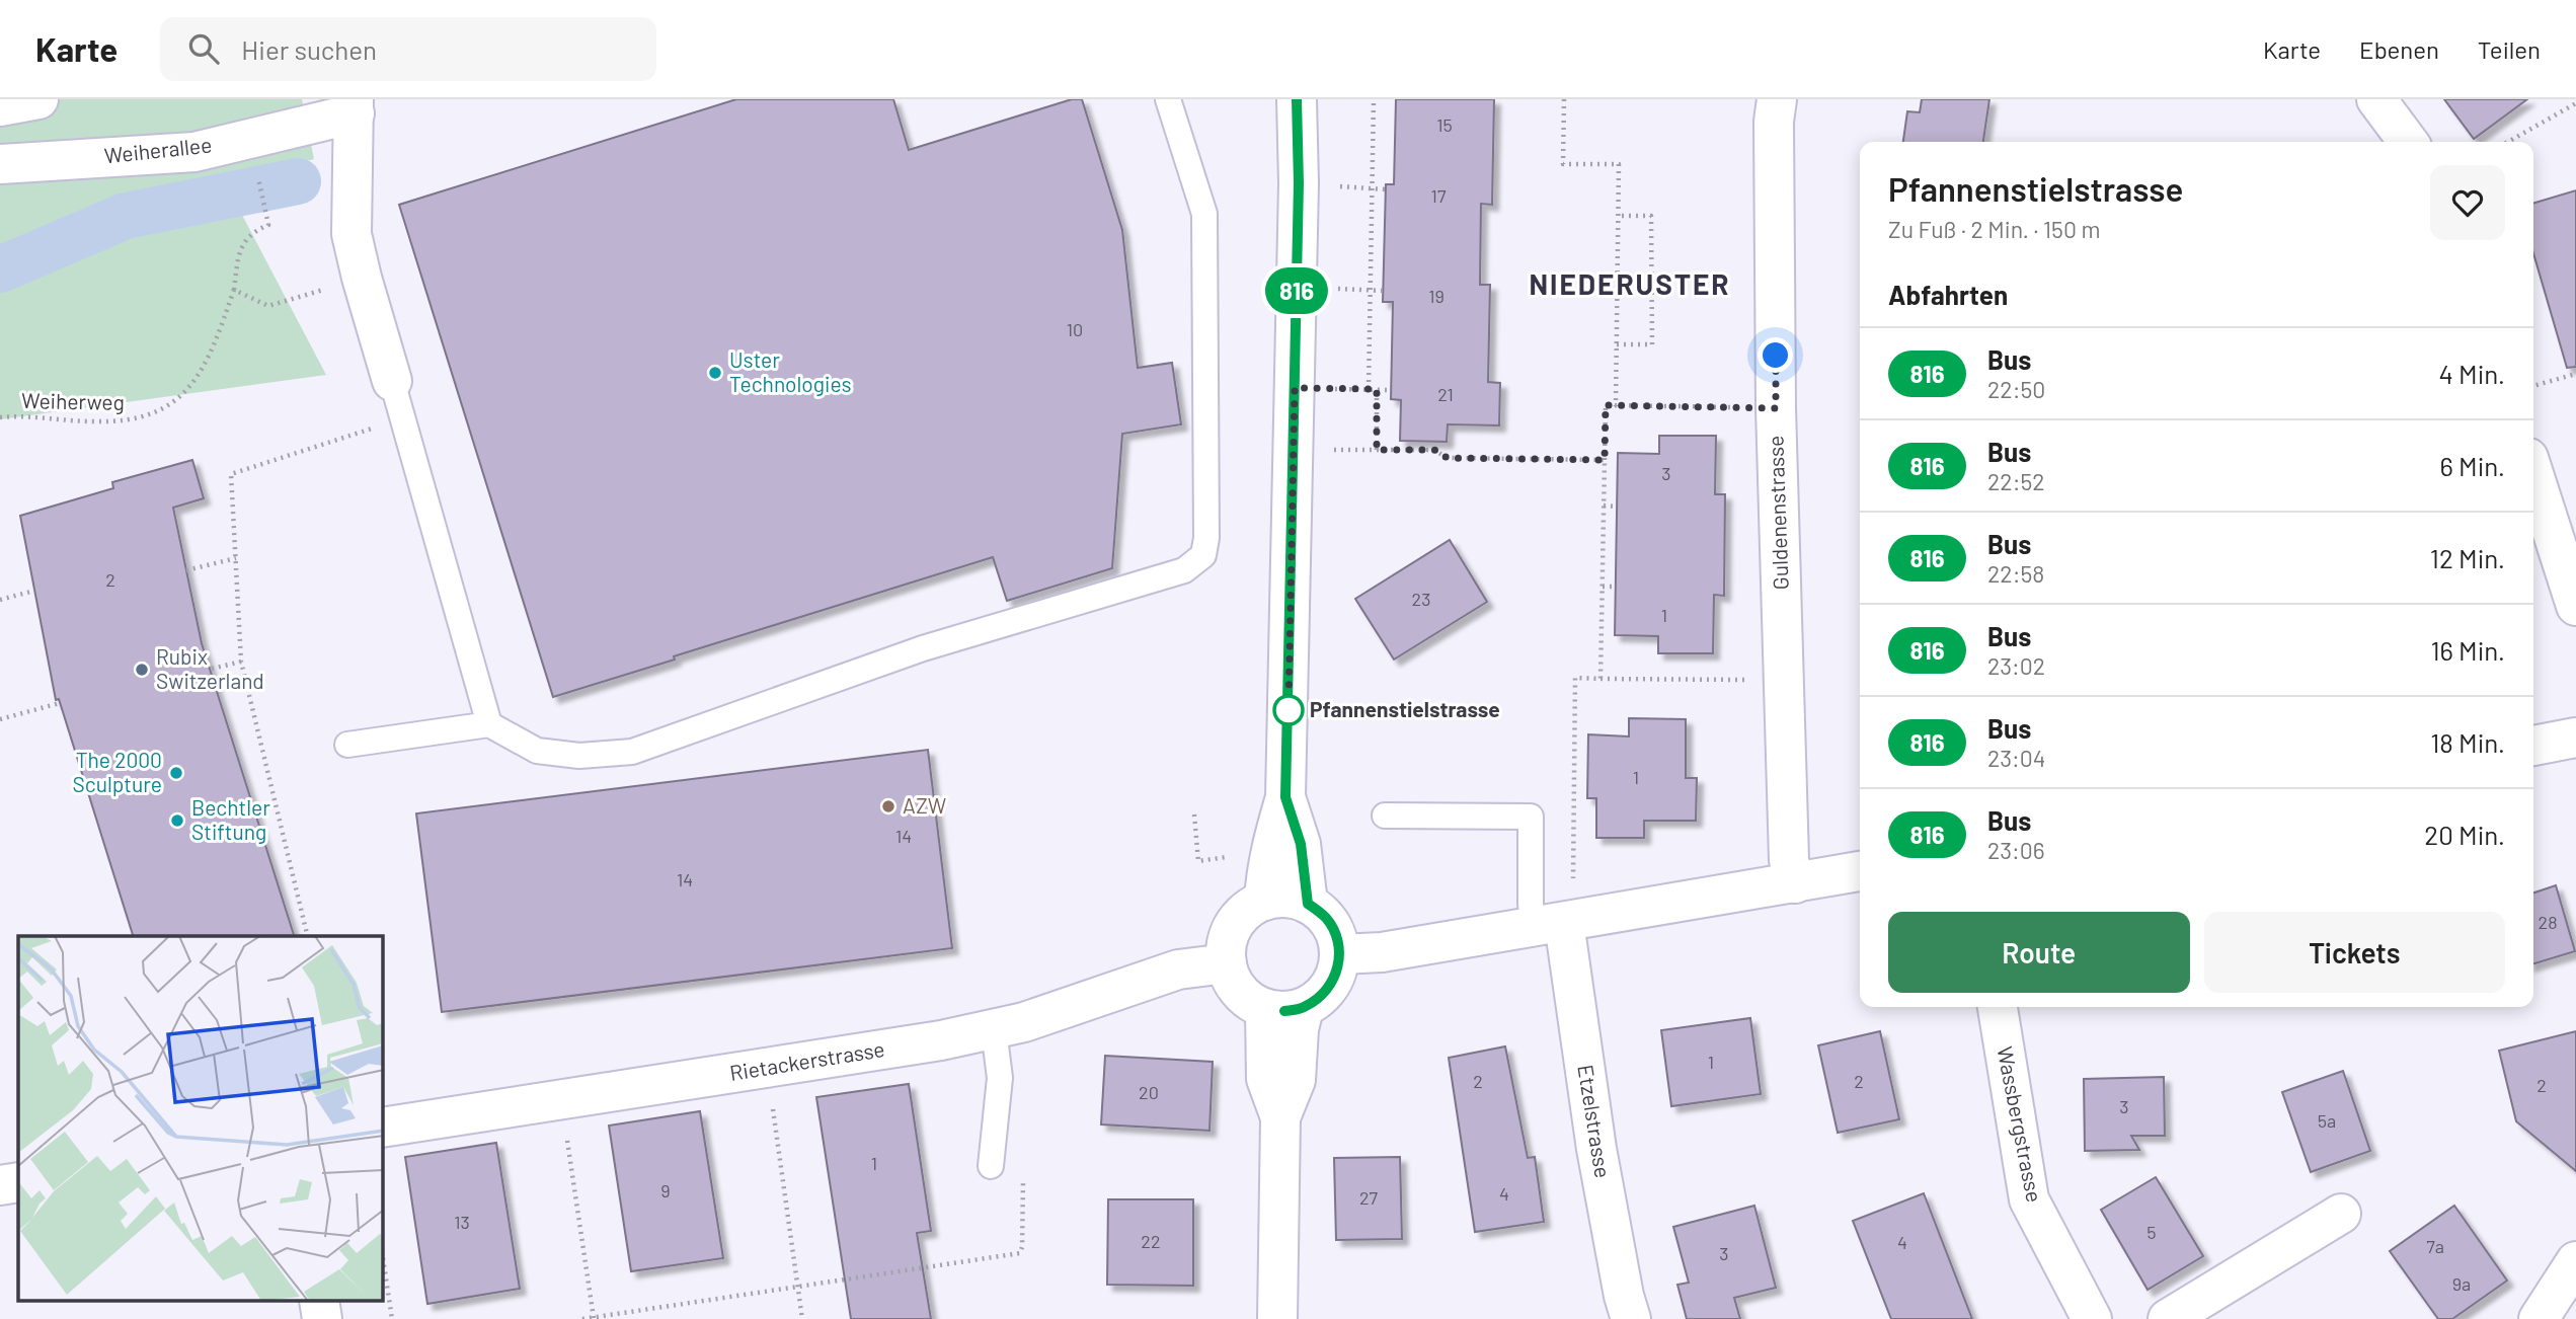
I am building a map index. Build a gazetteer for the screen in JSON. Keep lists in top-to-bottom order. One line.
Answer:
{"streets":{"street":["Weiherallee","Guldenenstrasse","Rietackerstrasse","Etzelstrasse","Wassbergstrasse"],"path":["Weiherweg"]},"districts":["NIEDERUSTER"],"places":["Uster Technologies","Rubix Switzerland","Pfannenstielstrasse","The 2000 Sculpture","AZW","Bechtler Stiftung"],"lines":["bus line 816"],"house_numbers":["15","17","19","10","21","3","2","23","1","1","14","14","28","1","2","2","2","20","3","5a","1","9","4","27","13","5","22","4","7a","3","9a"],"page":{"header":"Karte","search":"Hier suchen","nav":["Karte","Ebenen","Teilen"],"on_map":"816","heading":[["Pfannenstielstrasse","Zu Fuß · 2 Min. · 150 m"],"Abfahrten"],"list":[{"mark":"816","name":"Bus","note":"22:50","value":"4 Min."},{"mark":"816","name":"Bus","note":"22:52","value":"6 Min."},{"mark":"816","name":"Bus","note":"22:58","value":"12 Min."},{"mark":"816","name":"Bus","note":"23:02","value":"16 Min."},{"mark":"816","name":"Bus","note":"23:04","value":"18 Min."},{"mark":"816","name":"Bus","note":"23:06","value":"20 Min."}],"buttons":["Route","Tickets"]}}
